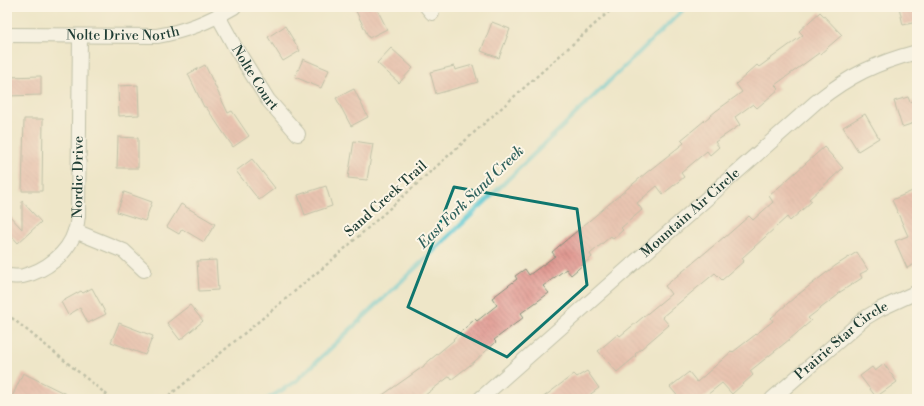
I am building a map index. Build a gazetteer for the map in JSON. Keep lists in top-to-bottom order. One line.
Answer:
{"streets":{"street":["Nolte Drive North","Nolte Court","Nordic Drive","Mountain Air Circle","Prairie Star Circle"],"path":["Sand Creek Trail"]},"crossings":[["Nolte Drive North","Nolte Court"],["Nolte Drive North","Nordic Drive"]],"water":["East Fork Sand Creek"]}
